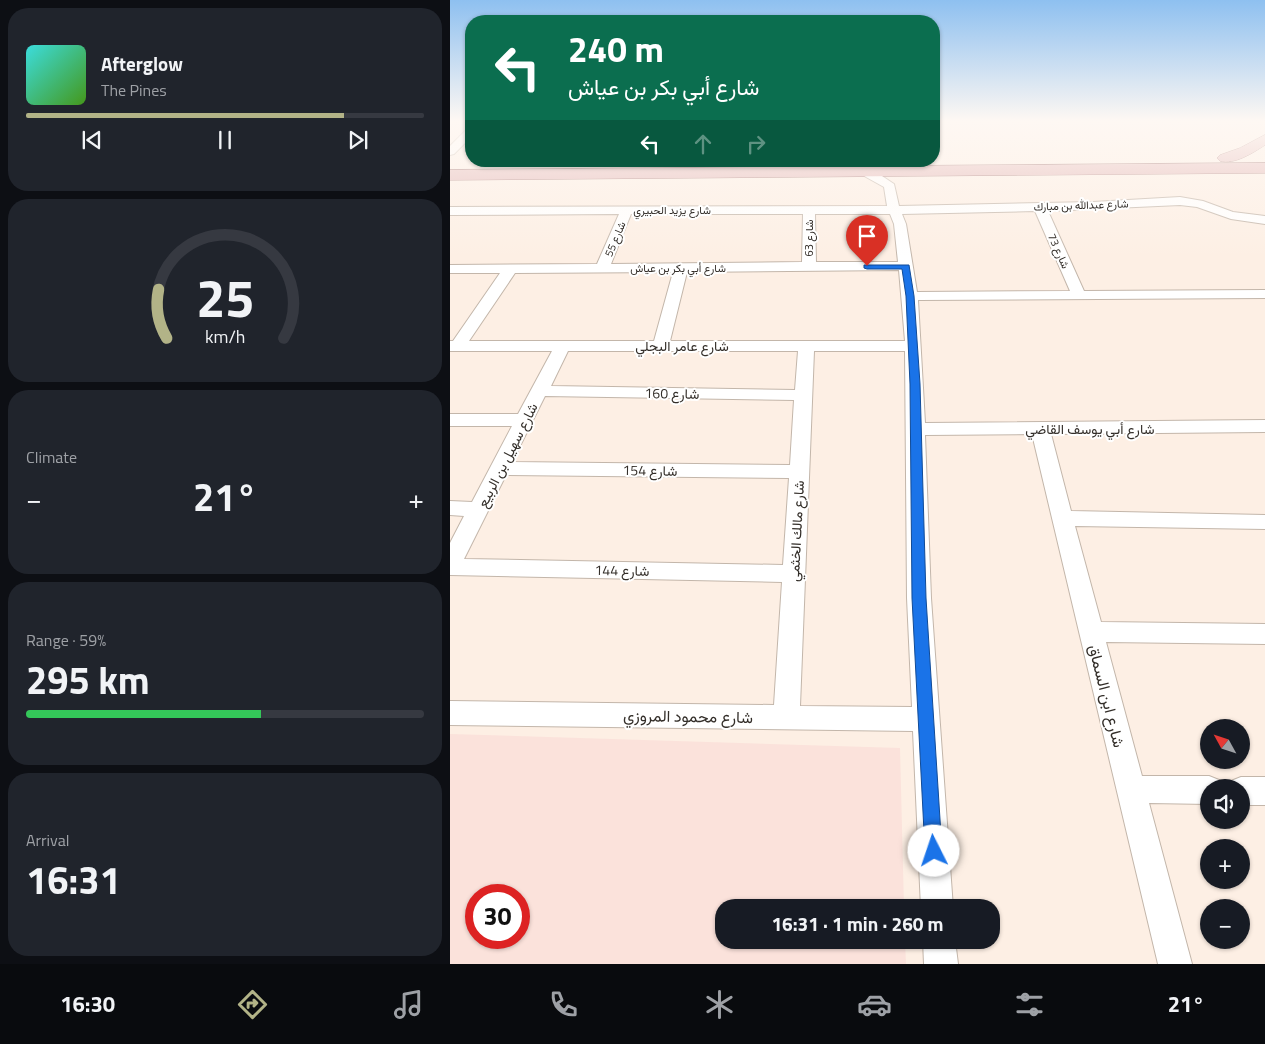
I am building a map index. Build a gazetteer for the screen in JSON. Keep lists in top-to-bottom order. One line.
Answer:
{"streets":{"street":["شارع عبدالله بن مبارك","شارع يزيد الحبيري","شارع 63","شارع 55","شارع 73","شارع أبي بكر بن عياش","شارع عامر البجلي","شارع 160","شارع أبي يوسف القاضي","شارع سهيل بن الربيع","شارع 154","شارع مالك الخثمي","شارع 144","شارع ابن السماق","شارع محمود المروزي"]},"crossings":[["شارع عبدالله بن مبارك","شارع يزيد الحبيري"],["شارع عبدالله بن مبارك","شارع 73"],["شارع يزيد الحبيري","شارع 63"],["شارع يزيد الحبيري","شارع 55"],["شارع 63","شارع أبي بكر بن عياش"],["شارع 55","شارع أبي بكر بن عياش"],["شارع عامر البجلي","شارع سهيل بن الربيع"],["شارع عامر البجلي","شارع مالك الخثمي"],["شارع 160","شارع سهيل بن الربيع"],["شارع 160","شارع مالك الخثمي"],["شارع أبي يوسف القاضي","شارع ابن السماق"],["شارع سهيل بن الربيع","شارع 154"],["شارع سهيل بن الربيع","شارع 144"],["شارع 154","شارع مالك الخثمي"],["شارع مالك الخثمي","شارع 144"],["شارع مالك الخثمي","شارع محمود المروزي"]],"north":"top left","page":{"turn":["240 m","شارع أبي بكر بن عياش"],"song":["Afterglow","The Pines"],"tile":["Climate",["Range · 59%","295 km"],["Arrival","16:31"]],"heat":["−","21°","+"],"map_buttons":["+","−"],"limit":"30","trip":"16:31 · 1 min · 260 m","tabs":["16:30","21°"],"gauge":["25","km/h"]}}
